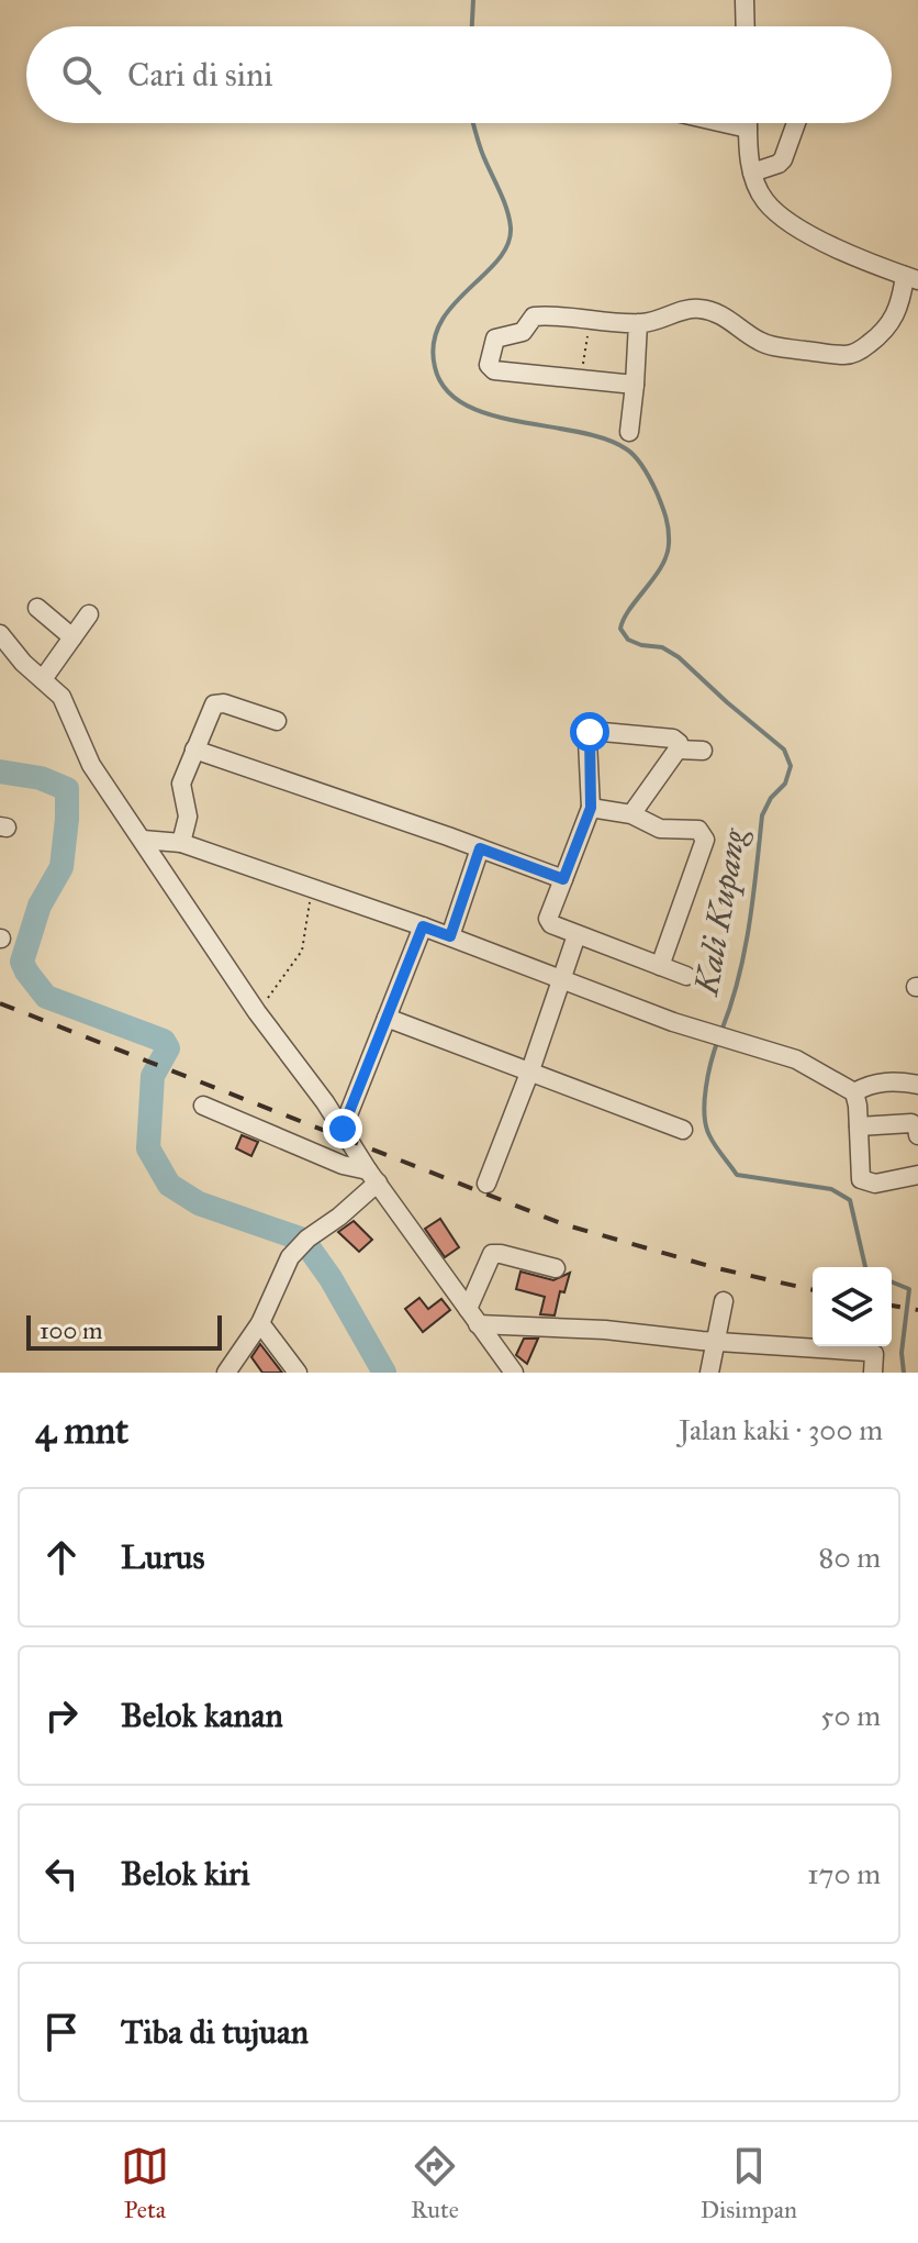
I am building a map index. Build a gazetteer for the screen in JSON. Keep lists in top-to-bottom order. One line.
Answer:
{"water":["Kali Kupang"],"scale_bar":"100 m","page":{"search":"Cari di sini","scale":"100 m","heading":["4 mnt","Jalan kaki · 300 m"],"list":[["Lurus","80 m"],["Belok kanan","50 m"],["Belok kiri","170 m"],"Tiba di tujuan"],"nav":["Peta","Rute","Disimpan"]}}
